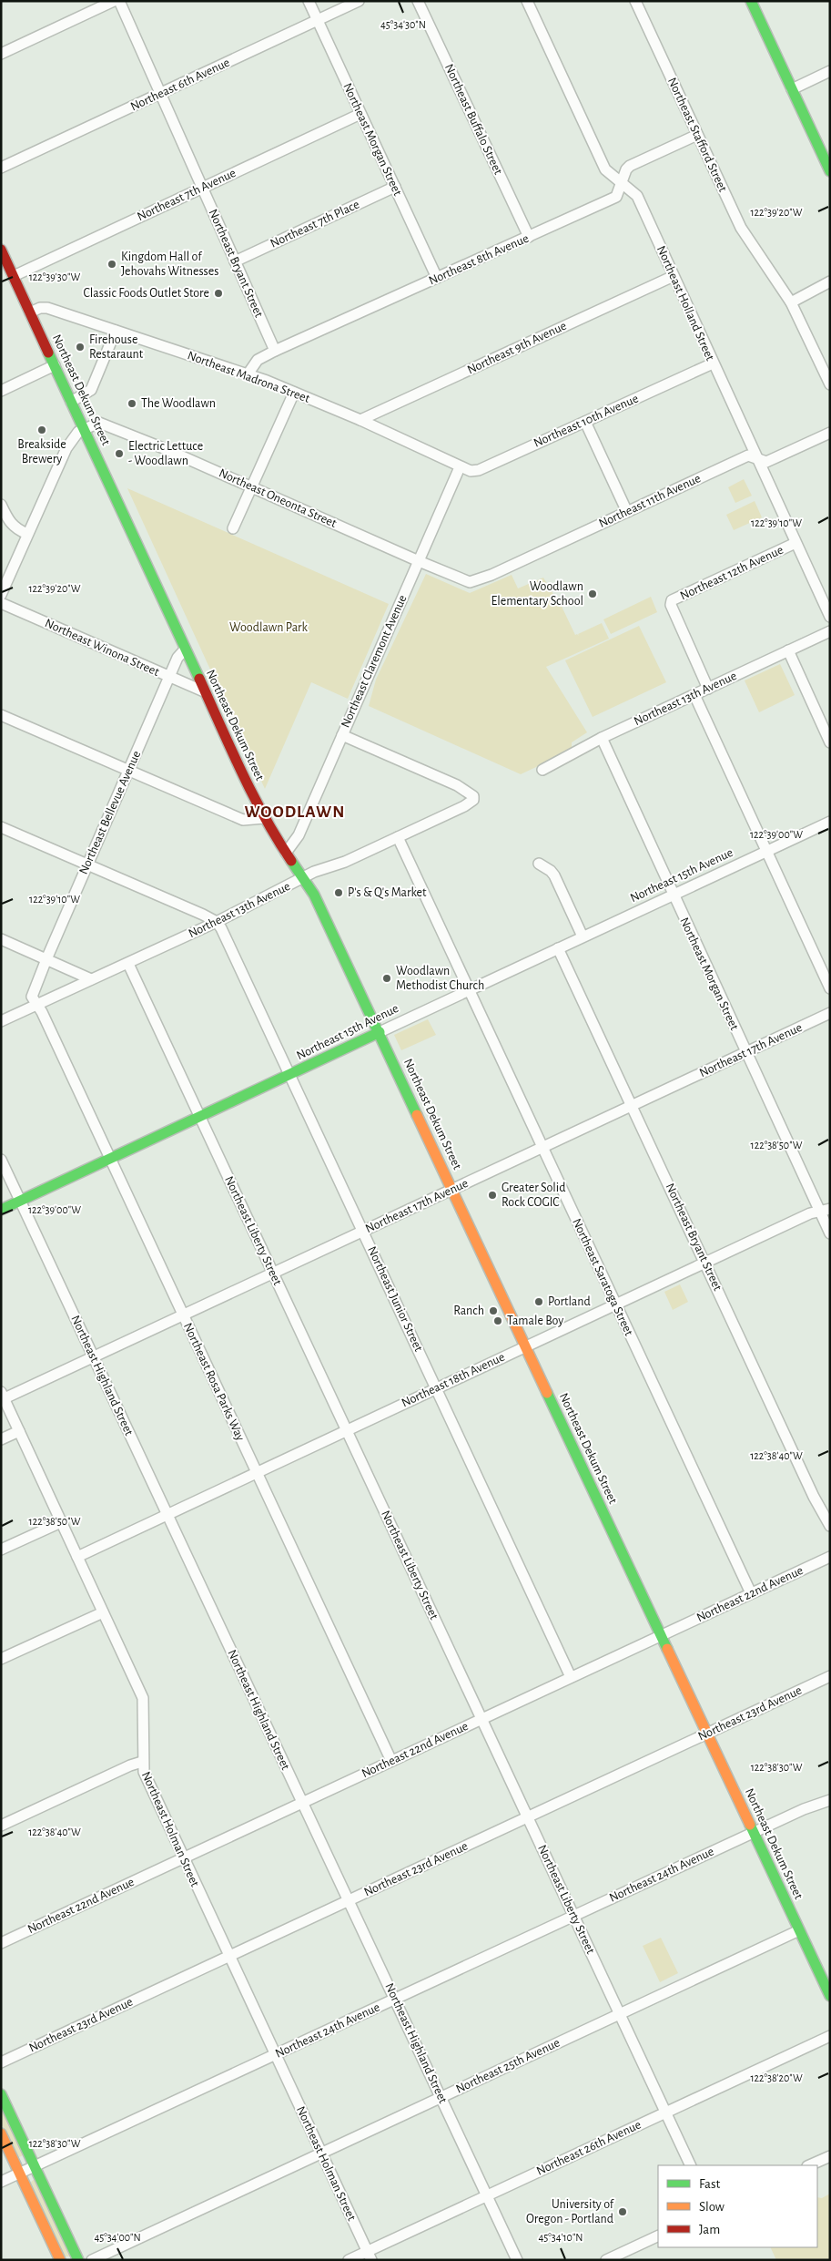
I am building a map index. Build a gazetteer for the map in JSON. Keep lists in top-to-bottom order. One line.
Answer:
{"streets":{"street":["Northeast 6th Avenue","Northeast Buffalo Street","Northeast Stafford Street","Northeast Morgan Street","Northeast 7th Avenue","Northeast 7th Place","Northeast 8th Avenue","Northeast Bryant Street","Northeast Holland Street","Northeast 9th Avenue","Northeast Madrona Street","Northeast Dekum Street","Northeast 10th Avenue","Northeast Oneonta Street","Northeast 11th Avenue","Northeast 12th Avenue","Northeast Winona Street","Northeast Claremont Avenue","Northeast 13th Avenue","Northeast Bellevue Avenue","Northeast 15th Avenue","Northeast 17th Avenue","Northeast Liberty Street","Northeast Saratoga Street","Northeast Junior Street","Northeast Highland Street","Northeast 18th Avenue","Northeast Rosa Parks Way","Northeast 22nd Avenue","Northeast 23rd Avenue","Northeast Holman Street","Northeast 24th Avenue","Northeast 25th Avenue","Northeast 26th Avenue"]},"crossings":[["Northeast 6th Avenue","Northeast Morgan Street"],["Northeast 6th Avenue","Northeast Bryant Street"],["Northeast Buffalo Street","Northeast 8th Avenue"],["Northeast Stafford Street","Northeast 8th Avenue"],["Northeast Morgan Street","Northeast 7th Avenue"],["Northeast Morgan Street","Northeast 7th Place"],["Northeast Morgan Street","Northeast 8th Avenue"],["Northeast Morgan Street","Northeast 13th Avenue"],["Northeast Morgan Street","Northeast 15th Avenue"],["Northeast Morgan Street","Northeast 17th Avenue"],["Northeast Morgan Street","Northeast 18th Avenue"],["Northeast 7th Avenue","Northeast Bryant Street"],["Northeast 7th Avenue","Northeast Dekum Street"],["Northeast 7th Place","Northeast Bryant Street"],["Northeast 8th Avenue","Northeast Bryant Street"],["Northeast 8th Avenue","Northeast Holland Street"],["Northeast 8th Avenue","Northeast Madrona Street"],["Northeast Bryant Street","Northeast 15th Avenue"],["Northeast Bryant Street","Northeast 17th Avenue"],["Northeast Bryant Street","Northeast 18th Avenue"],["Northeast Holland Street","Northeast 9th Avenue"],["Northeast Holland Street","Northeast 10th Avenue"],["Northeast Holland Street","Northeast 11th Avenue"],["Northeast Holland Street","Northeast 12th Avenue"],["Northeast 9th Avenue","Northeast Madrona Street"],["Northeast Madrona Street","Northeast Dekum Street"],["Northeast Madrona Street","Northeast 10th Avenue"],["Northeast Madrona Street","Northeast Claremont Avenue"],["Northeast Dekum Street","Northeast Oneonta Street"],["Northeast Dekum Street","Northeast Winona Street"],["Northeast Dekum Street","Northeast Claremont Avenue"],["Northeast Dekum Street","Northeast 13th Avenue"],["Northeast Dekum Street","Northeast Bellevue Avenue"],["Northeast Dekum Street","Northeast 15th Avenue"],["Northeast Dekum Street","Northeast 17th Avenue"],["Northeast Dekum Street","Northeast 18th Avenue"],["Northeast Dekum Street","Northeast 22nd Avenue"],["Northeast Dekum Street","Northeast 23rd Avenue"],["Northeast Dekum Street","Northeast 24th Avenue"],["Northeast Dekum Street","Northeast 25th Avenue"],["Northeast 10th Avenue","Northeast Claremont Avenue"],["Northeast Oneonta Street","Northeast 11th Avenue"],["Northeast Oneonta Street","Northeast Claremont Avenue"],["Northeast 12th Avenue","Northeast 13th Avenue"],["Northeast Winona Street","Northeast Bellevue Avenue"],["Northeast Claremont Avenue","Northeast 13th Avenue"],["Northeast 13th Avenue","Northeast Bellevue Avenue"],["Northeast 13th Avenue","Northeast Liberty Street"],["Northeast 13th Avenue","Northeast Saratoga Street"],["Northeast 13th Avenue","Northeast Junior Street"],["Northeast 13th Avenue","Northeast Rosa Parks Way"],["Northeast Bellevue Avenue","Northeast Rosa Parks Way"],["Northeast 15th Avenue","Northeast Liberty Street"],["Northeast 15th Avenue","Northeast Saratoga Street"],["Northeast 15th Avenue","Northeast Junior Street"],["Northeast 15th Avenue","Northeast Highland Street"],["Northeast 15th Avenue","Northeast Rosa Parks Way"],["Northeast 17th Avenue","Northeast Liberty Street"],["Northeast 17th Avenue","Northeast Saratoga Street"],["Northeast 17th Avenue","Northeast Junior Street"],["Northeast 17th Avenue","Northeast Highland Street"],["Northeast 17th Avenue","Northeast Rosa Parks Way"],["Northeast 17th Avenue","Northeast Holman Street"],["Northeast Liberty Street","Northeast 18th Avenue"],["Northeast Liberty Street","Northeast 22nd Avenue"],["Northeast Liberty Street","Northeast 23rd Avenue"],["Northeast Liberty Street","Northeast 24th Avenue"],["Northeast Liberty Street","Northeast 25th Avenue"],["Northeast Liberty Street","Northeast 26th Avenue"],["Northeast Saratoga Street","Northeast 18th Avenue"],["Northeast Saratoga Street","Northeast 22nd Avenue"],["Northeast Junior Street","Northeast 18th Avenue"],["Northeast Junior Street","Northeast 22nd Avenue"],["Northeast Highland Street","Northeast 18th Avenue"],["Northeast Highland Street","Northeast 22nd Avenue"],["Northeast Highland Street","Northeast 23rd Avenue"],["Northeast Highland Street","Northeast 24th Avenue"],["Northeast Highland Street","Northeast 25th Avenue"],["Northeast Highland Street","Northeast 26th Avenue"],["Northeast 18th Avenue","Northeast Rosa Parks Way"],["Northeast 18th Avenue","Northeast Holman Street"],["Northeast Rosa Parks Way","Northeast 22nd Avenue"],["Northeast 22nd Avenue","Northeast Holman Street"],["Northeast 23rd Avenue","Northeast Holman Street"],["Northeast Holman Street","Northeast 24th Avenue"],["Northeast Holman Street","Northeast 25th Avenue"],["Northeast Holman Street","Northeast 26th Avenue"]],"districts":["WOODLAWN"],"parks":["Woodlawn Park"],"places":["Kingdom Hall of Jehovahs Witnesses","Classic Foods Outlet Store","Firehouse Restaraunt","The Woodlawn","Breakside Brewery","Electric Lettuce - Woodlawn","Woodlawn Elementary School","P's & Q's Market","Woodlawn Methodist Church","Greater Solid Rock COGIC","Portland","Ranch","Tamale Boy","University of Oregon - Portland"],"legend":["Fast","Slow","Jam"],"coordinates":["45°34'30\"N","122°39'20\"W","122°39'30\"W","122°39'10\"W","122°39'00\"W","122°38'50\"W","122°38'40\"W","122°38'30\"W","122°38'20\"W","45°34'00\"N","45°34'10\"N"]}
